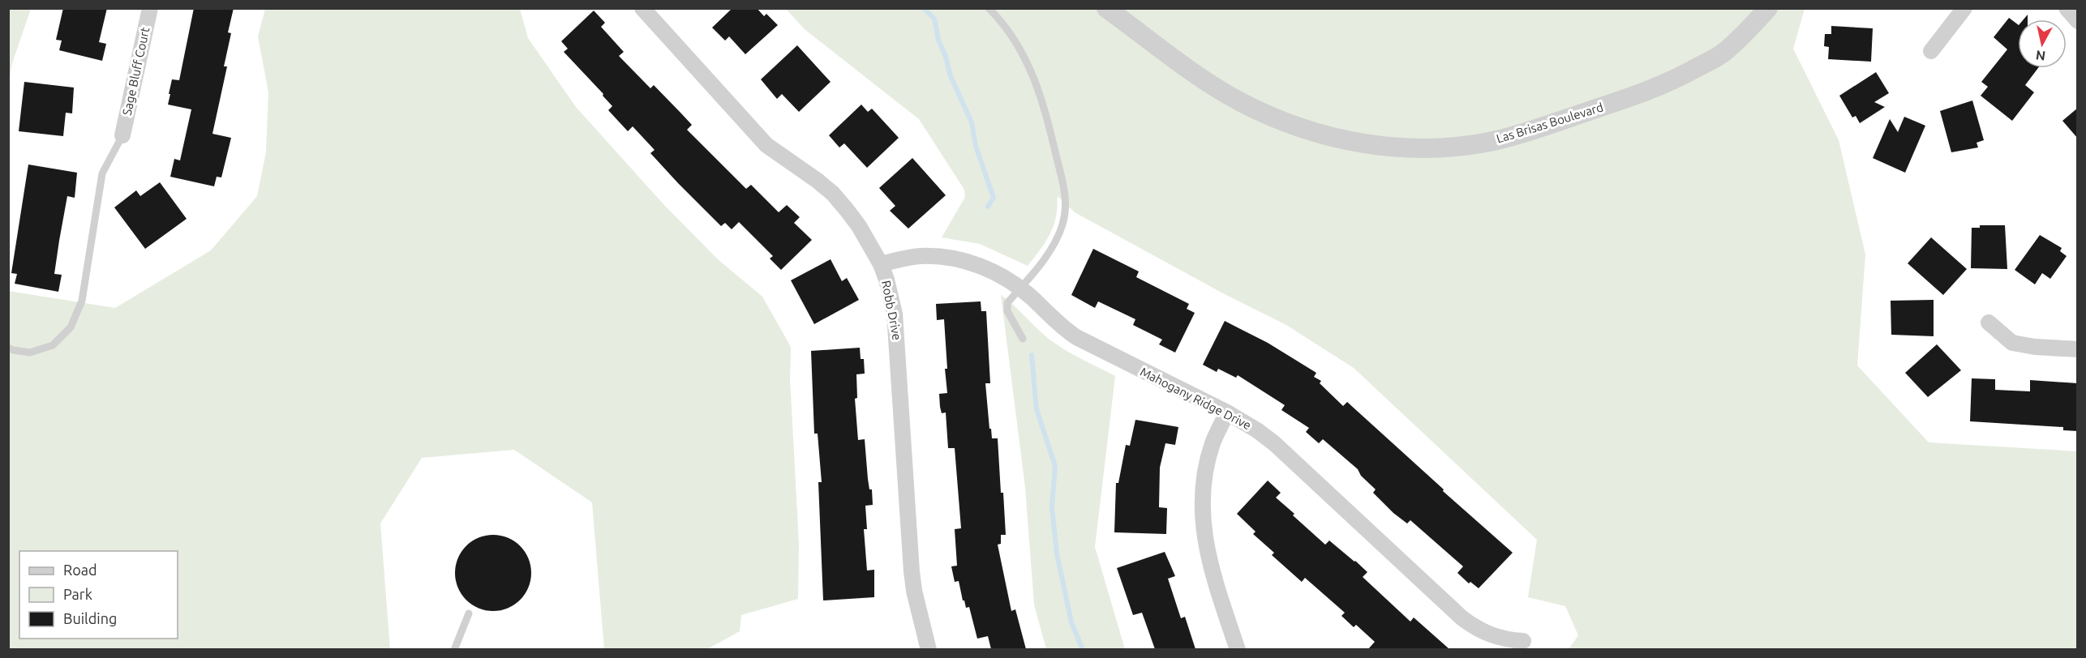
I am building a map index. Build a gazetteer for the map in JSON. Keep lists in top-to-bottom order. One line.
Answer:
{"streets":{"street":["Sage Bluff Court","Las Brisas Boulevard","Robb Drive","Mahogany Ridge Drive"]},"crossings":[["Robb Drive","Mahogany Ridge Drive"]],"legend":["Road","Park","Building"],"north":"bottom"}
